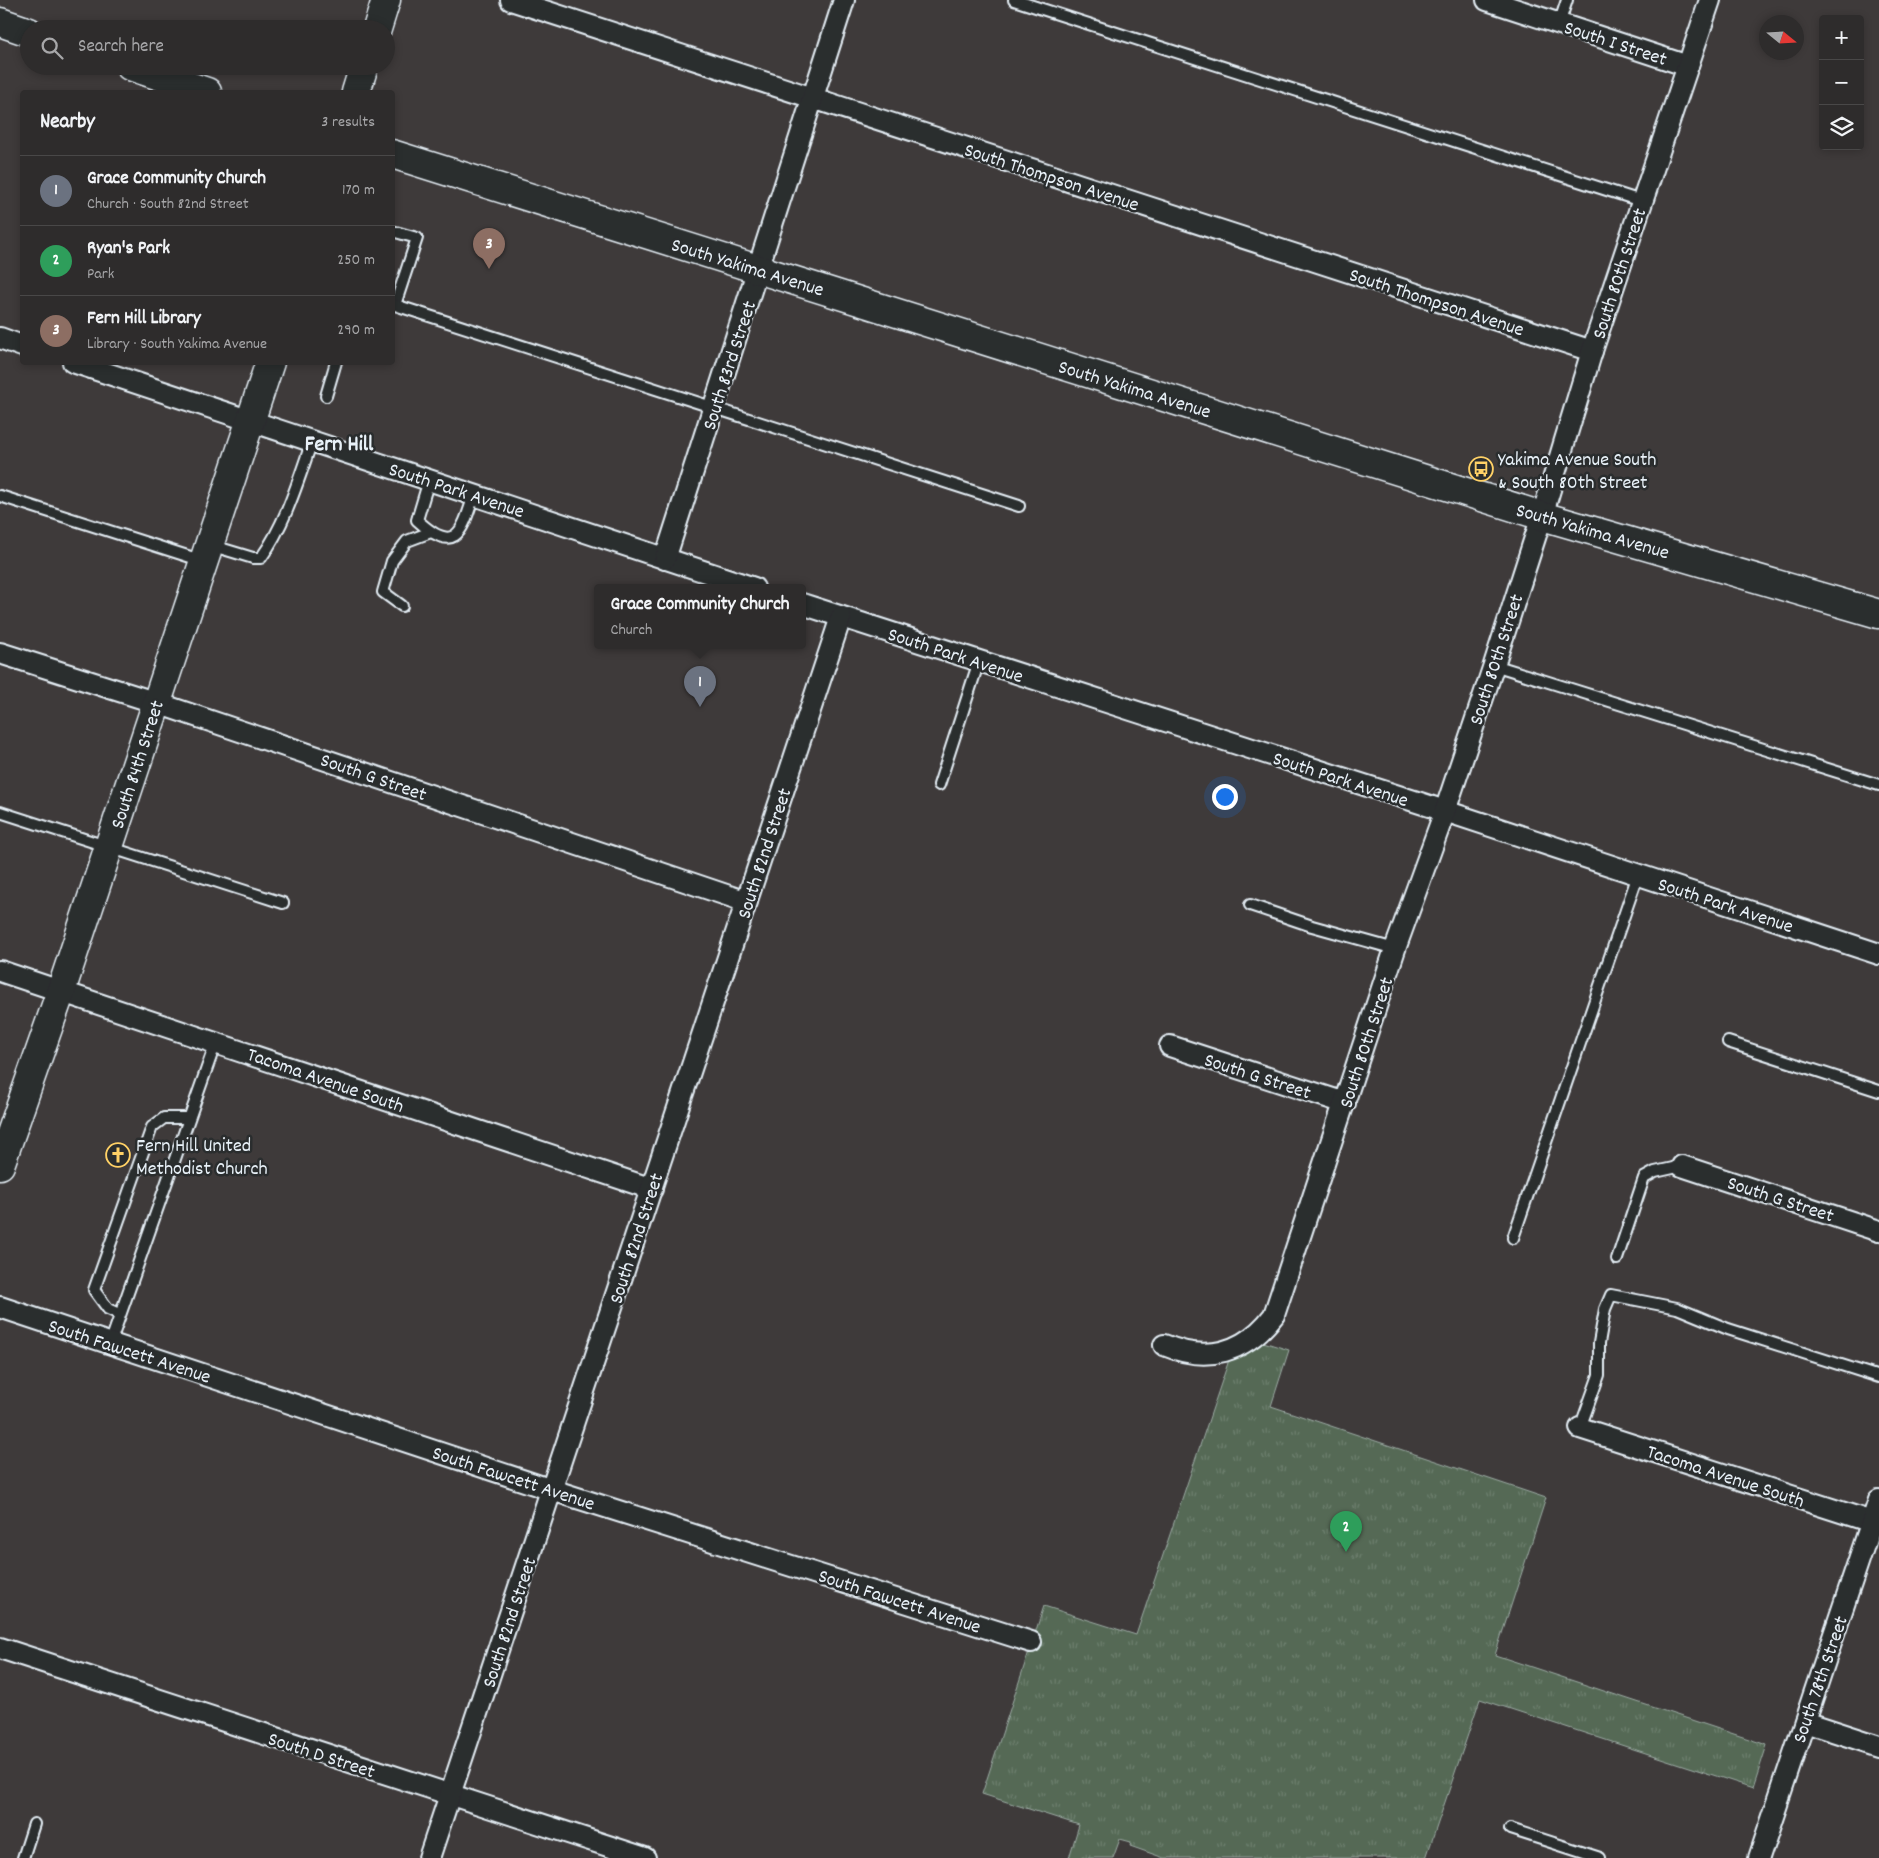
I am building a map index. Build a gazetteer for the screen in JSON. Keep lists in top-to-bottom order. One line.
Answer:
{"streets":{"main road":["South Yakima Avenue","South 84th Street"],"street":["South I Street","South Thompson Avenue","South 80th Street","South 83rd Street","South Park Avenue","South G Street","South 82nd Street","Tacoma Avenue South","South Fawcett Avenue","South 78th Street","South D Street"]},"crossings":[["South I Street","South 80th Street"],["South Thompson Avenue","South 80th Street"],["South Thompson Avenue","South 83rd Street"],["South Yakima Avenue","South 80th Street"],["South Yakima Avenue","South 83rd Street"],["South 80th Street","South Park Avenue"],["South 80th Street","South G Street"],["South 83rd Street","South Park Avenue"],["South Park Avenue","South 84th Street"],["South Park Avenue","South 82nd Street"],["South 84th Street","South G Street"],["South 84th Street","Tacoma Avenue South"],["South G Street","South 82nd Street"],["South 82nd Street","Tacoma Avenue South"],["South 82nd Street","South Fawcett Avenue"],["South 82nd Street","South D Street"],["Tacoma Avenue South","South 78th Street"]],"districts":["Fern Hill"],"places":{"bus stop":["Yakima Avenue South & South 80th Street"],"church":["Fern Hill United Methodist Church"]},"north":"right","page":{"map_buttons":["+","−"],"search":"Search here","heading":["Nearby","3 results"],"list":[{"mark":"1","name":"Grace Community Church","note":"Church · South 82nd Street","value":"170 m"},{"mark":"2","name":"Ryan's Park","note":"Park","value":"250 m"},{"mark":"3","name":"Fern Hill Library","note":"Library · South Yakima Avenue","value":"290 m"}],"pins":["3","1","2"],"popup":["Grace Community Church","Church"]}}
